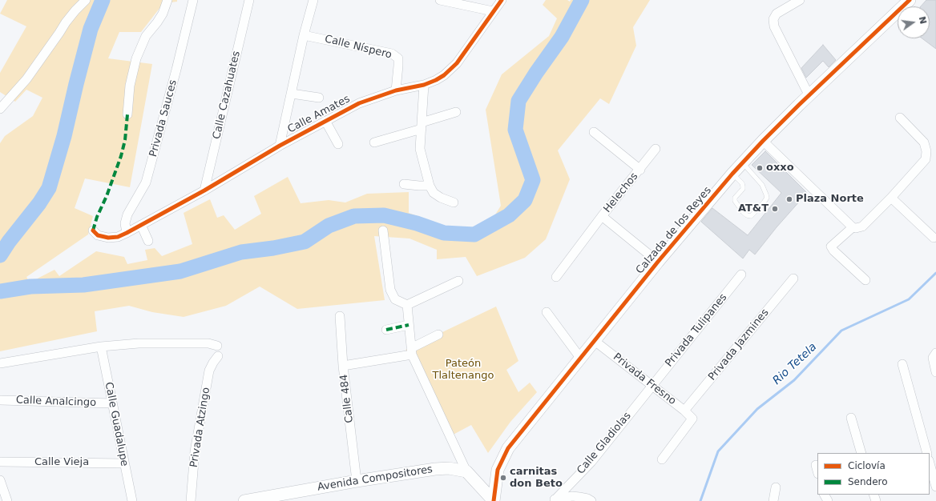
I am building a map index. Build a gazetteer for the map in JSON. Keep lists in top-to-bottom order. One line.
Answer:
{"streets":{"street":["Calle Níspero","Calle Cazahuates","Calle Amates","Privada Sauces","Helechos","Calzada de los Reyes","Privada Tulipanes","Privada Jazmines","Privada Fresno","Calle 484","Calle Analcingo","Calle Guadalupe","Privada Atzingo","Calle Gladiolas","Calle Vieja","Avenida Compositores"]},"crossings":[["Calle Níspero","Calle Amates"],["Calle Cazahuates","Calle Amates"],["Calle Amates","Privada Sauces"],["Calzada de los Reyes","Privada Fresno"],["Privada Tulipanes","Privada Fresno"],["Privada Tulipanes","Calle Gladiolas"],["Privada Jazmines","Privada Fresno"],["Privada Fresno","Calle Gladiolas"],["Calle 484","Avenida Compositores"],["Calle Analcingo","Calle Guadalupe"],["Calle Guadalupe","Calle Vieja"]],"water":["Rio Tetela"],"parks":["Pateón Tlaltenango"],"places":["oxxo","Plaza Norte","AT&T","carnitas don Beto"],"legend":["Ciclovía","Sendero"],"north":"right"}
